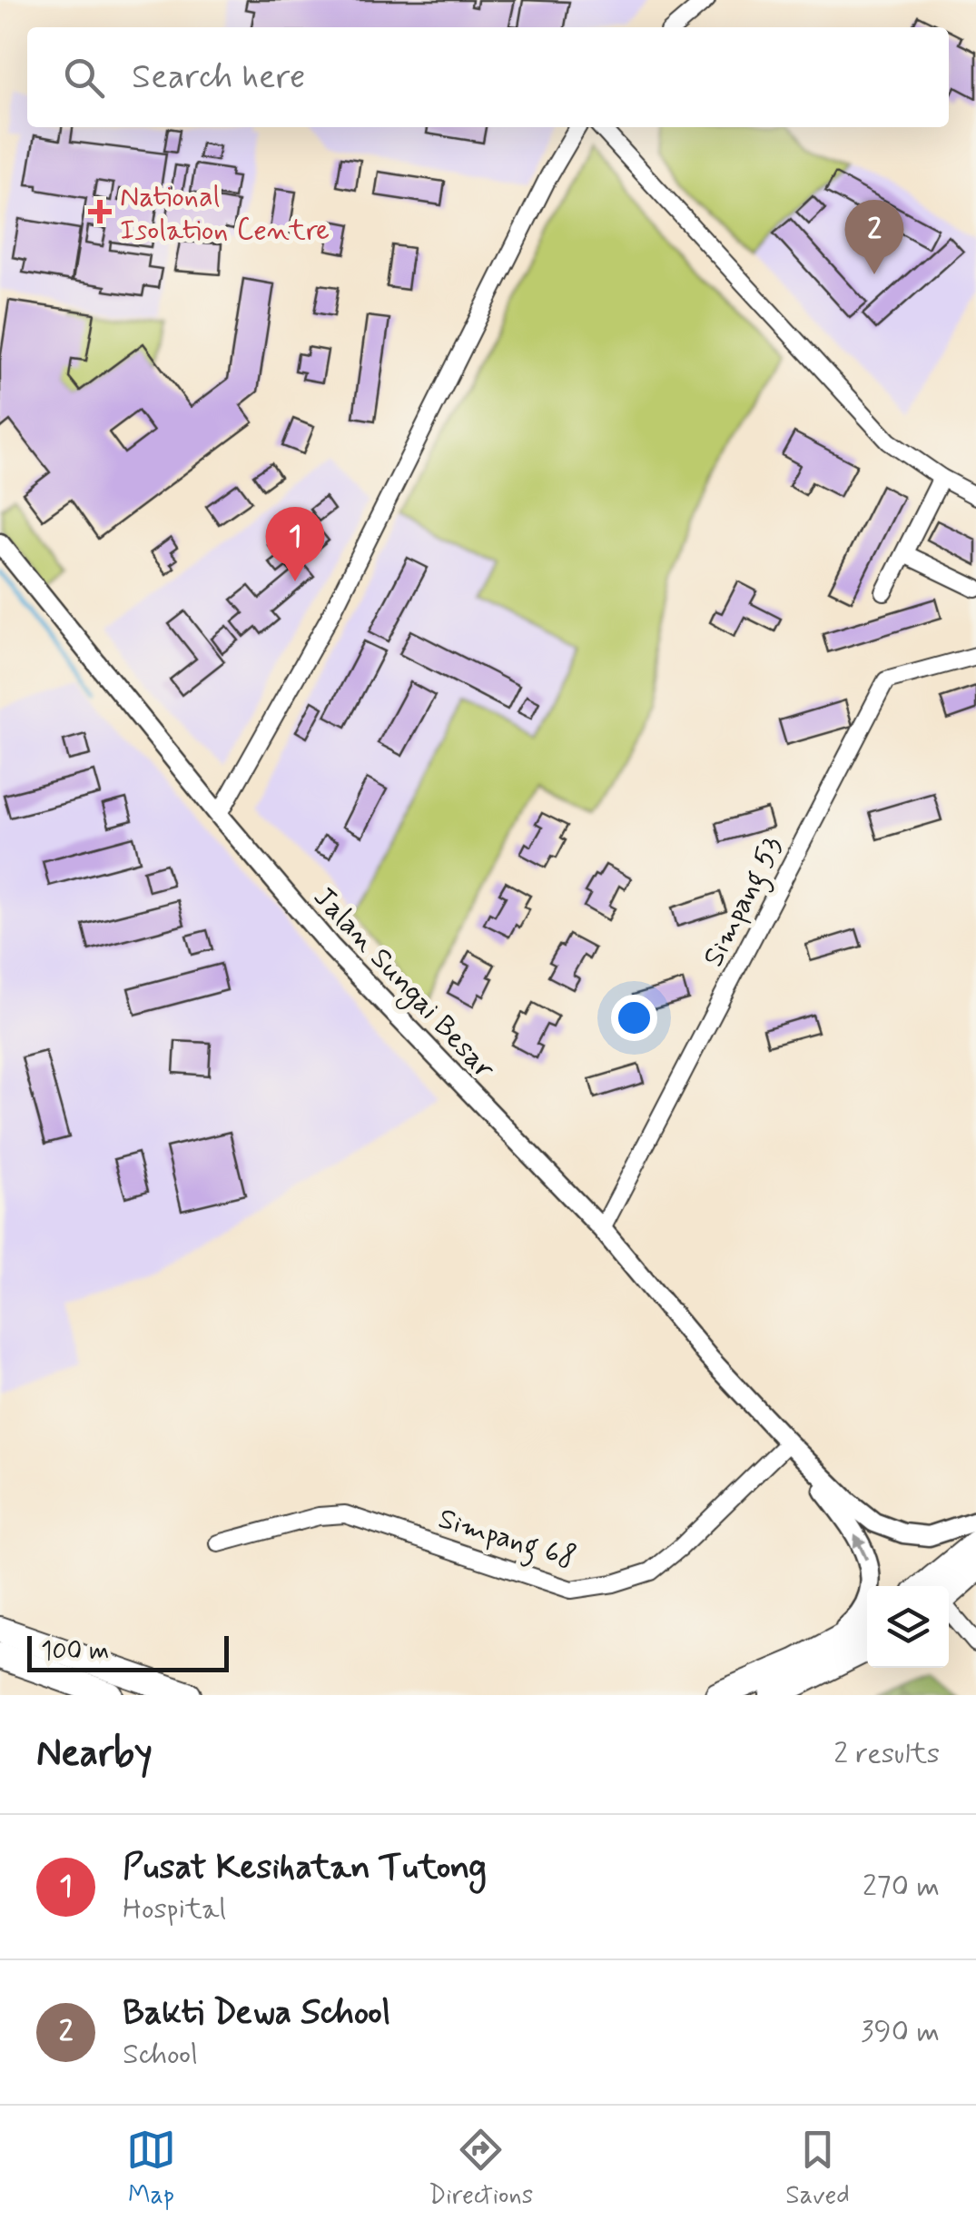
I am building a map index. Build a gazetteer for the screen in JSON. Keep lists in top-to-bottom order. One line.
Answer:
{"streets":{"street":["Simpang 53","Jalan Sungai Besar","Simpang 68"]},"crossings":[["Simpang 53","Jalan Sungai Besar"],["Jalan Sungai Besar","Simpang 68"]],"places":{"health":["National Isolation Centre"]},"scale_bar":"100 m","page":{"search":"Search here","pins":["2","1"],"scale":"100 m","heading":["Nearby","2 results"],"list":[{"mark":"1","name":"Pusat Kesihatan Tutong","note":"Hospital","value":"270 m"},{"mark":"2","name":"Bakti Dewa School","note":"School","value":"390 m"}],"nav":["Map","Directions","Saved"]}}
